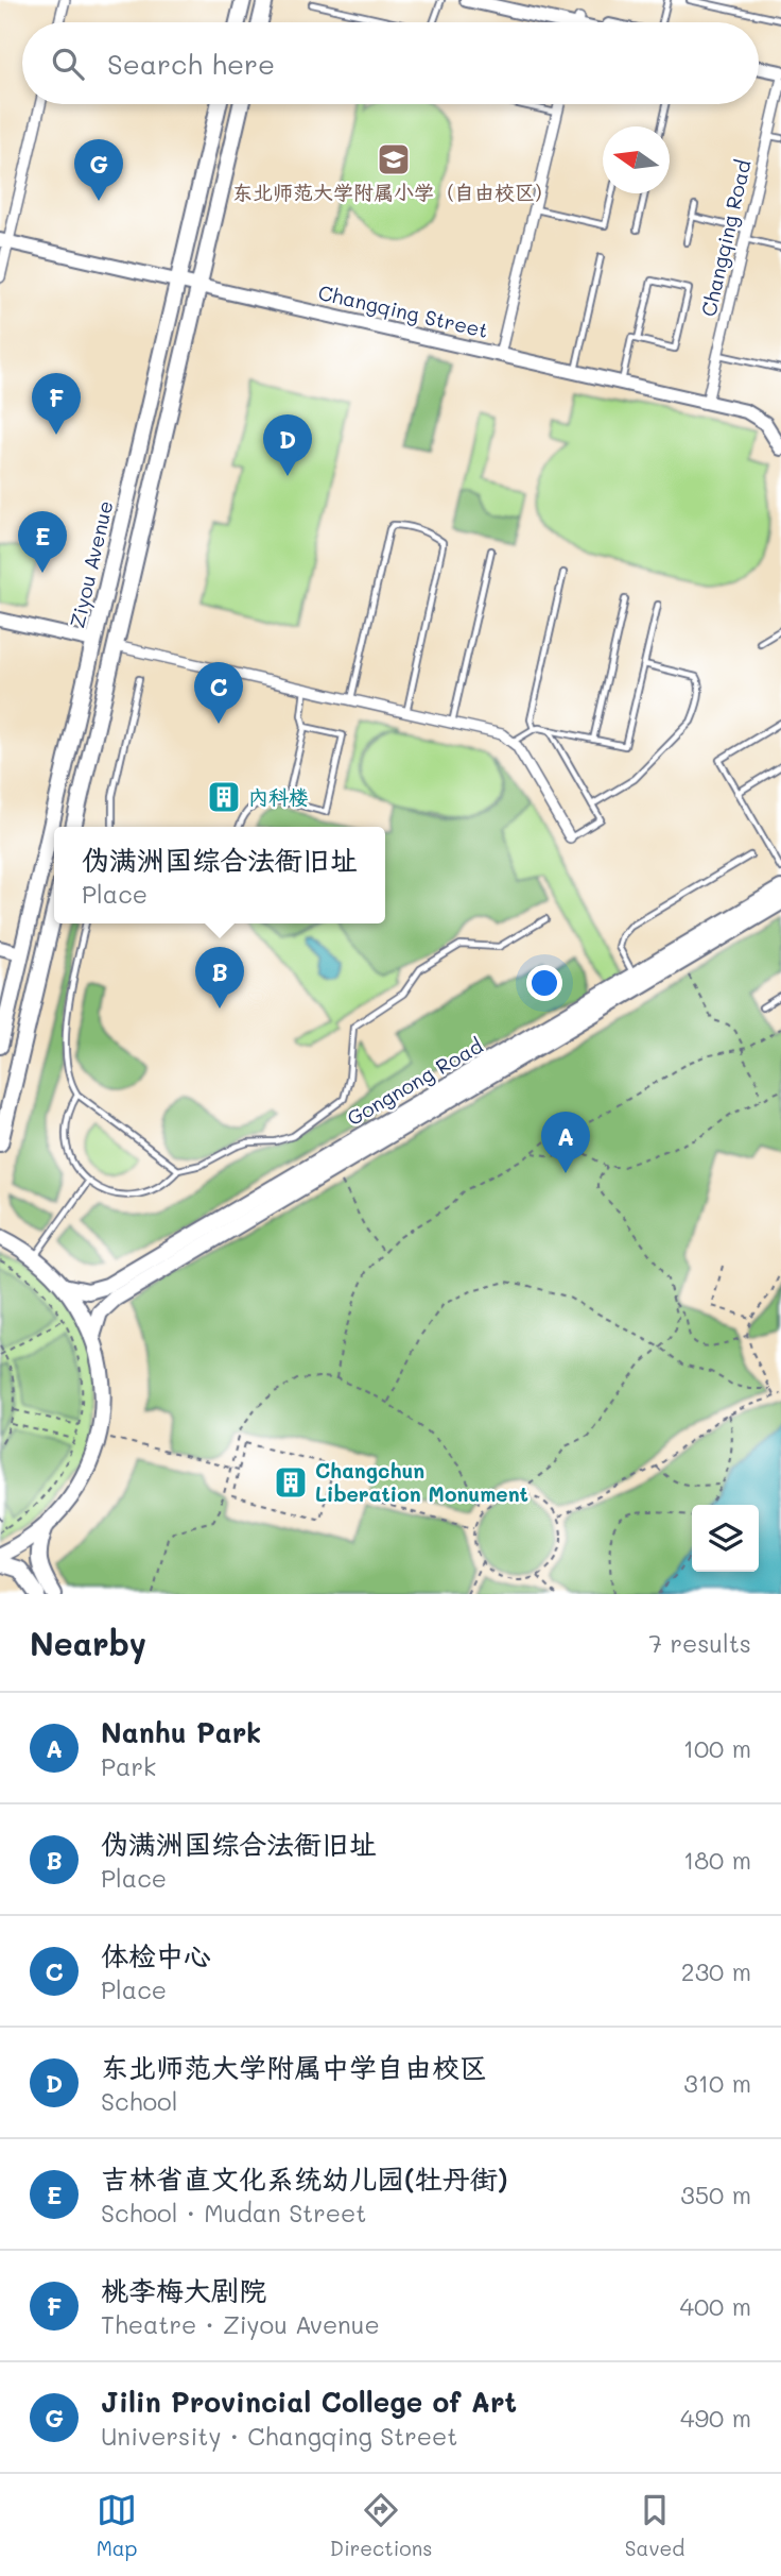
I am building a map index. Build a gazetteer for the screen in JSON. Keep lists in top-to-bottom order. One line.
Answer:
{"streets":{"main road":["Ziyou Avenue","Gongnong Road"],"street":["Changqing Road","Changqing Street"]},"crossings":[["Changqing Road","Changqing Street"],["Changqing Street","Ziyou Avenue"]],"places":{"school or university":["东北师范大学附属小学（自由校区）"],"building":["内科楼","Changchun Liberation Monument"]},"north":"left","page":{"search":"Search here","pins":["G","F","D","E","C","B","A"],"popup":["伪满洲国综合法衙旧址","Place"],"heading":["Nearby","7 results"],"list":[{"mark":"A","name":"Nanhu Park","note":"Park","value":"100 m"},{"mark":"B","name":"伪满洲国综合法衙旧址","note":"Place","value":"180 m"},{"mark":"C","name":"体检中心","note":"Place","value":"230 m"},{"mark":"D","name":"东北师范大学附属中学自由校区","note":"School","value":"310 m"},{"mark":"E","name":"吉林省直文化系统幼儿园(牡丹街)","note":"School · Mudan Street","value":"350 m"},{"mark":"F","name":"桃李梅大剧院","note":"Theatre · Ziyou Avenue","value":"400 m"},{"mark":"G","name":"Jilin Provincial College of Art","note":"University · Changqing Street","value":"490 m"}],"nav":["Map","Directions","Saved"]}}
